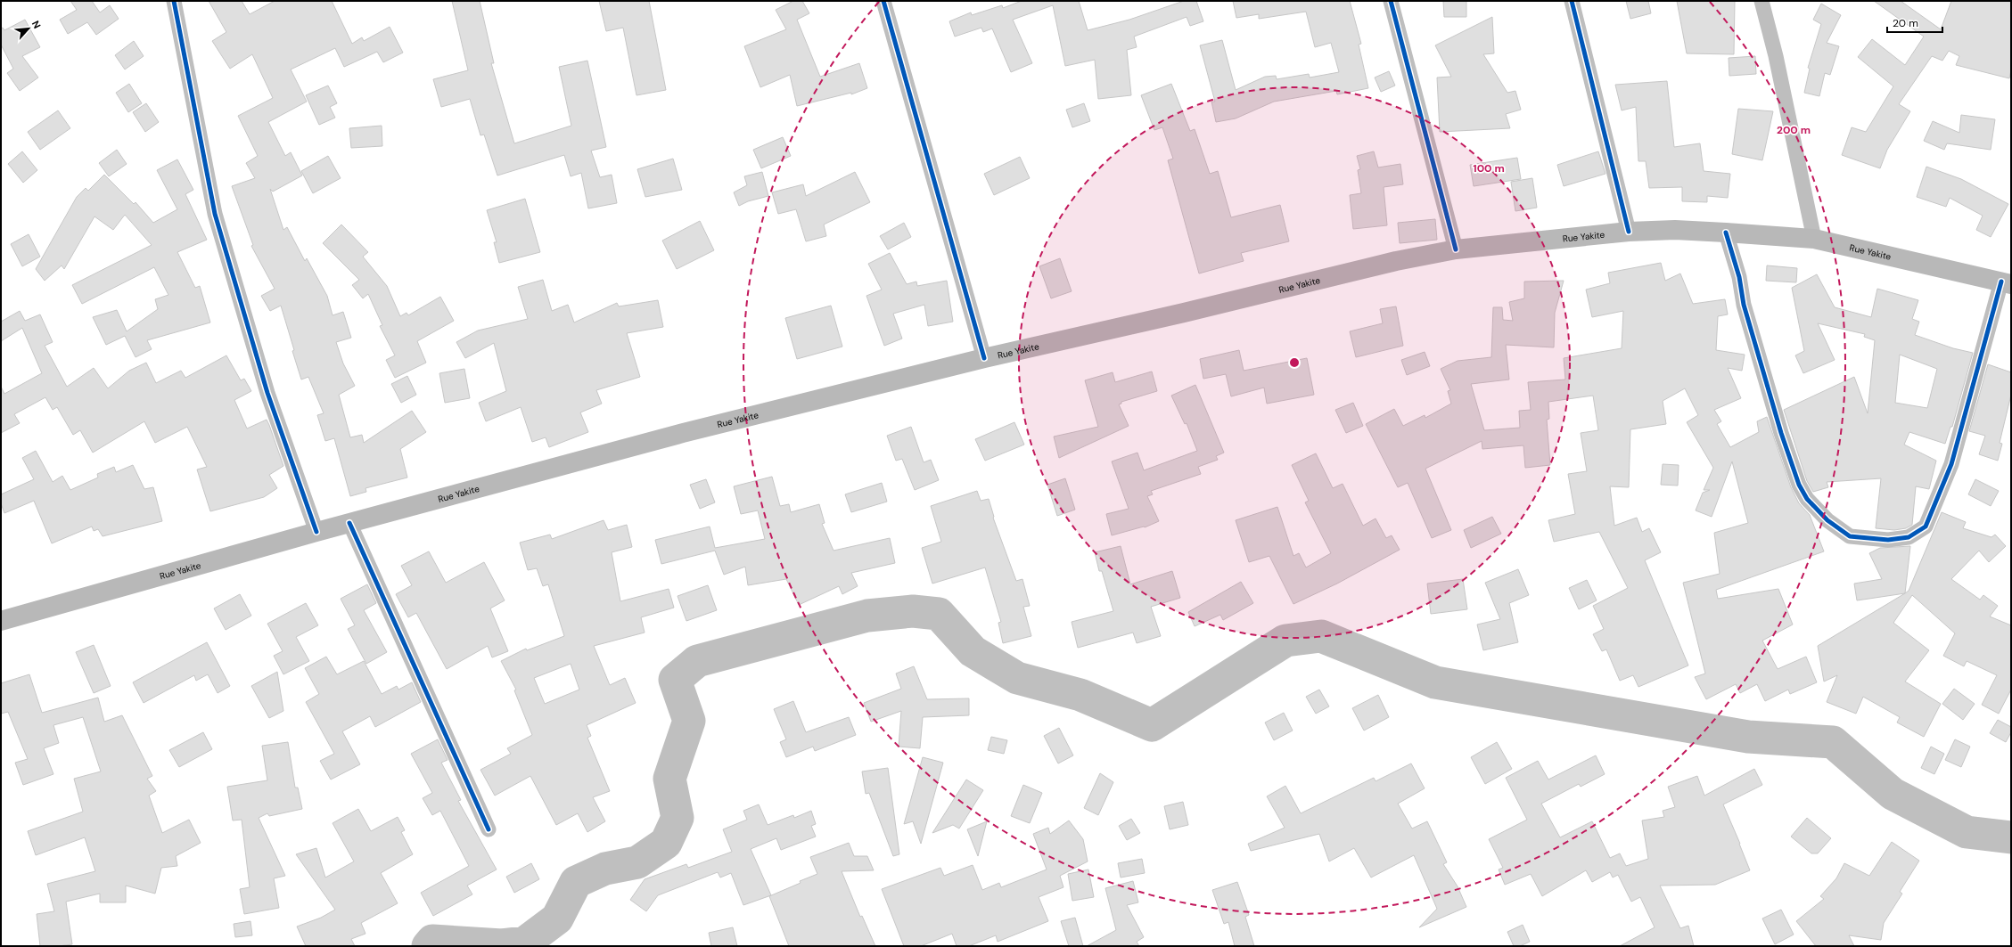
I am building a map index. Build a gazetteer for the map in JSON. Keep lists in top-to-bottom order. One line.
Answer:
{"streets":{"main road":["Rue Yakite"]},"scale_bar":"20 m","north":"top right","rings":["200 m","100 m"]}
